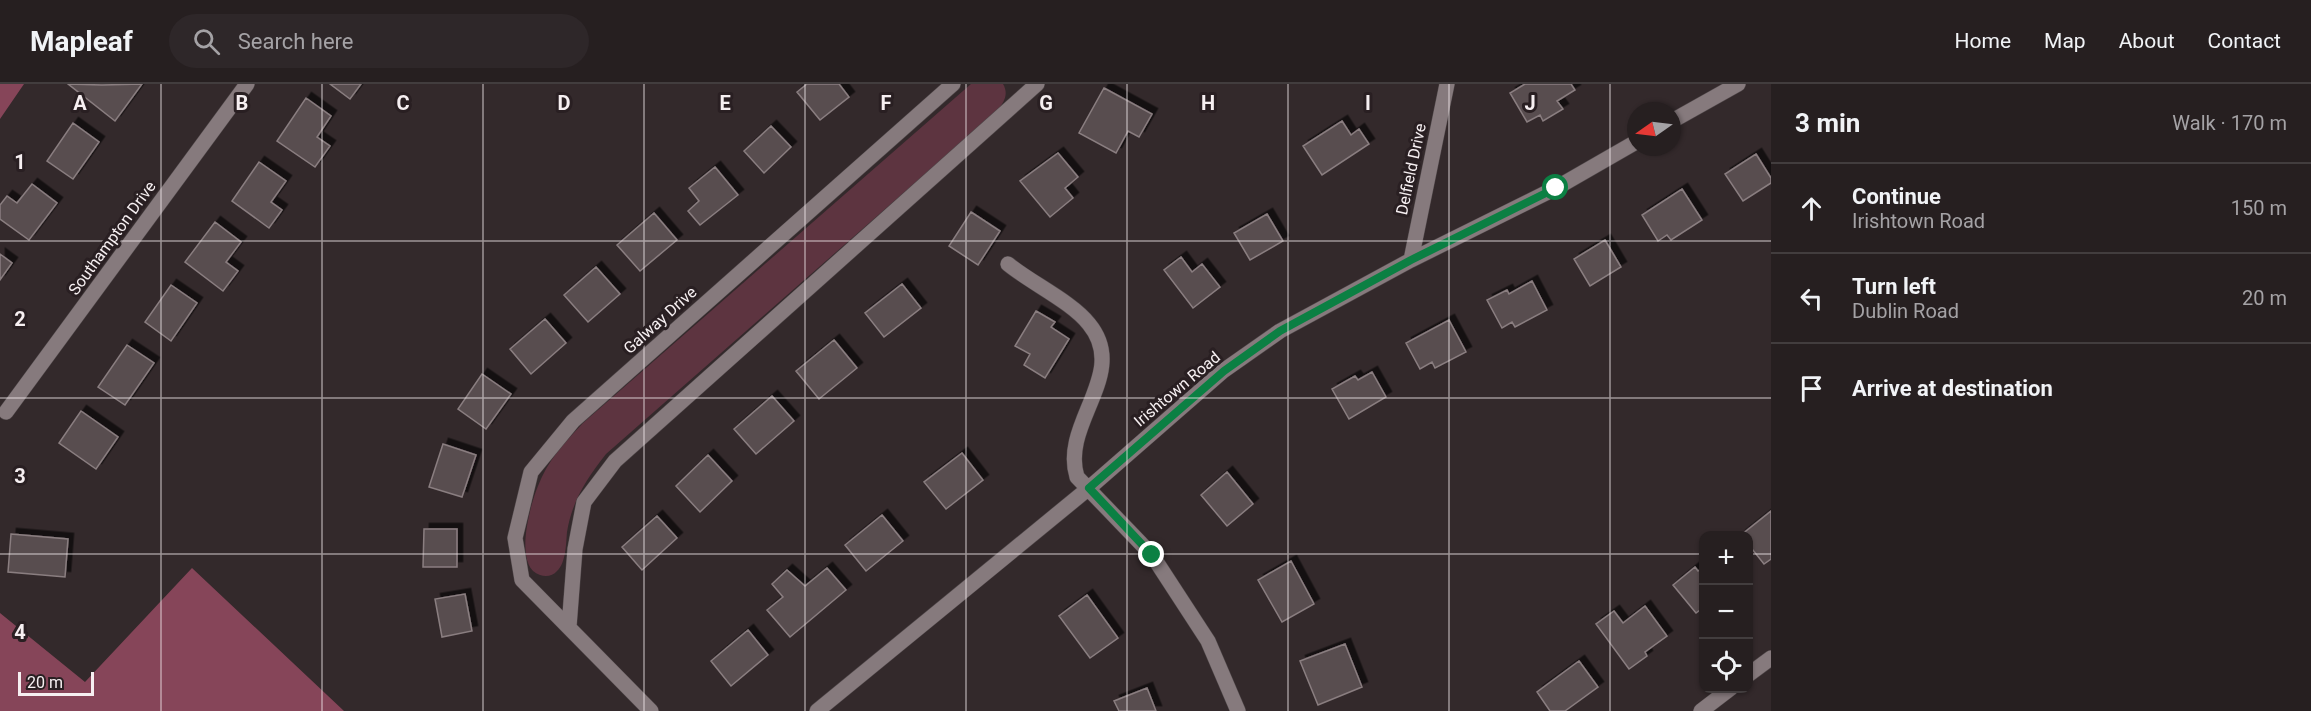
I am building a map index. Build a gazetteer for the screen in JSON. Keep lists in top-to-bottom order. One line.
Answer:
{"streets":{"street":["Delfield Drive","Southampton Drive","Galway Drive","Irishtown Road"]},"crossings":[["Delfield Drive","Irishtown Road"]],"scale_bar":"20 m","north":"left","page":{"header":"Mapleaf","search":"Search here","nav":["Home","Map","About","Contact"],"heading":["3 min","Walk · 170 m"],"list":[["Continue","Irishtown Road","150 m"],["Turn left","Dublin Road","20 m"],"Arrive at destination"],"map_buttons":["+","−"],"scale":"20 m"},"grid":{"columns":["A","B","C","D","E","F","G","H","I","J"],"rows":["1","2","3","4"]}}
